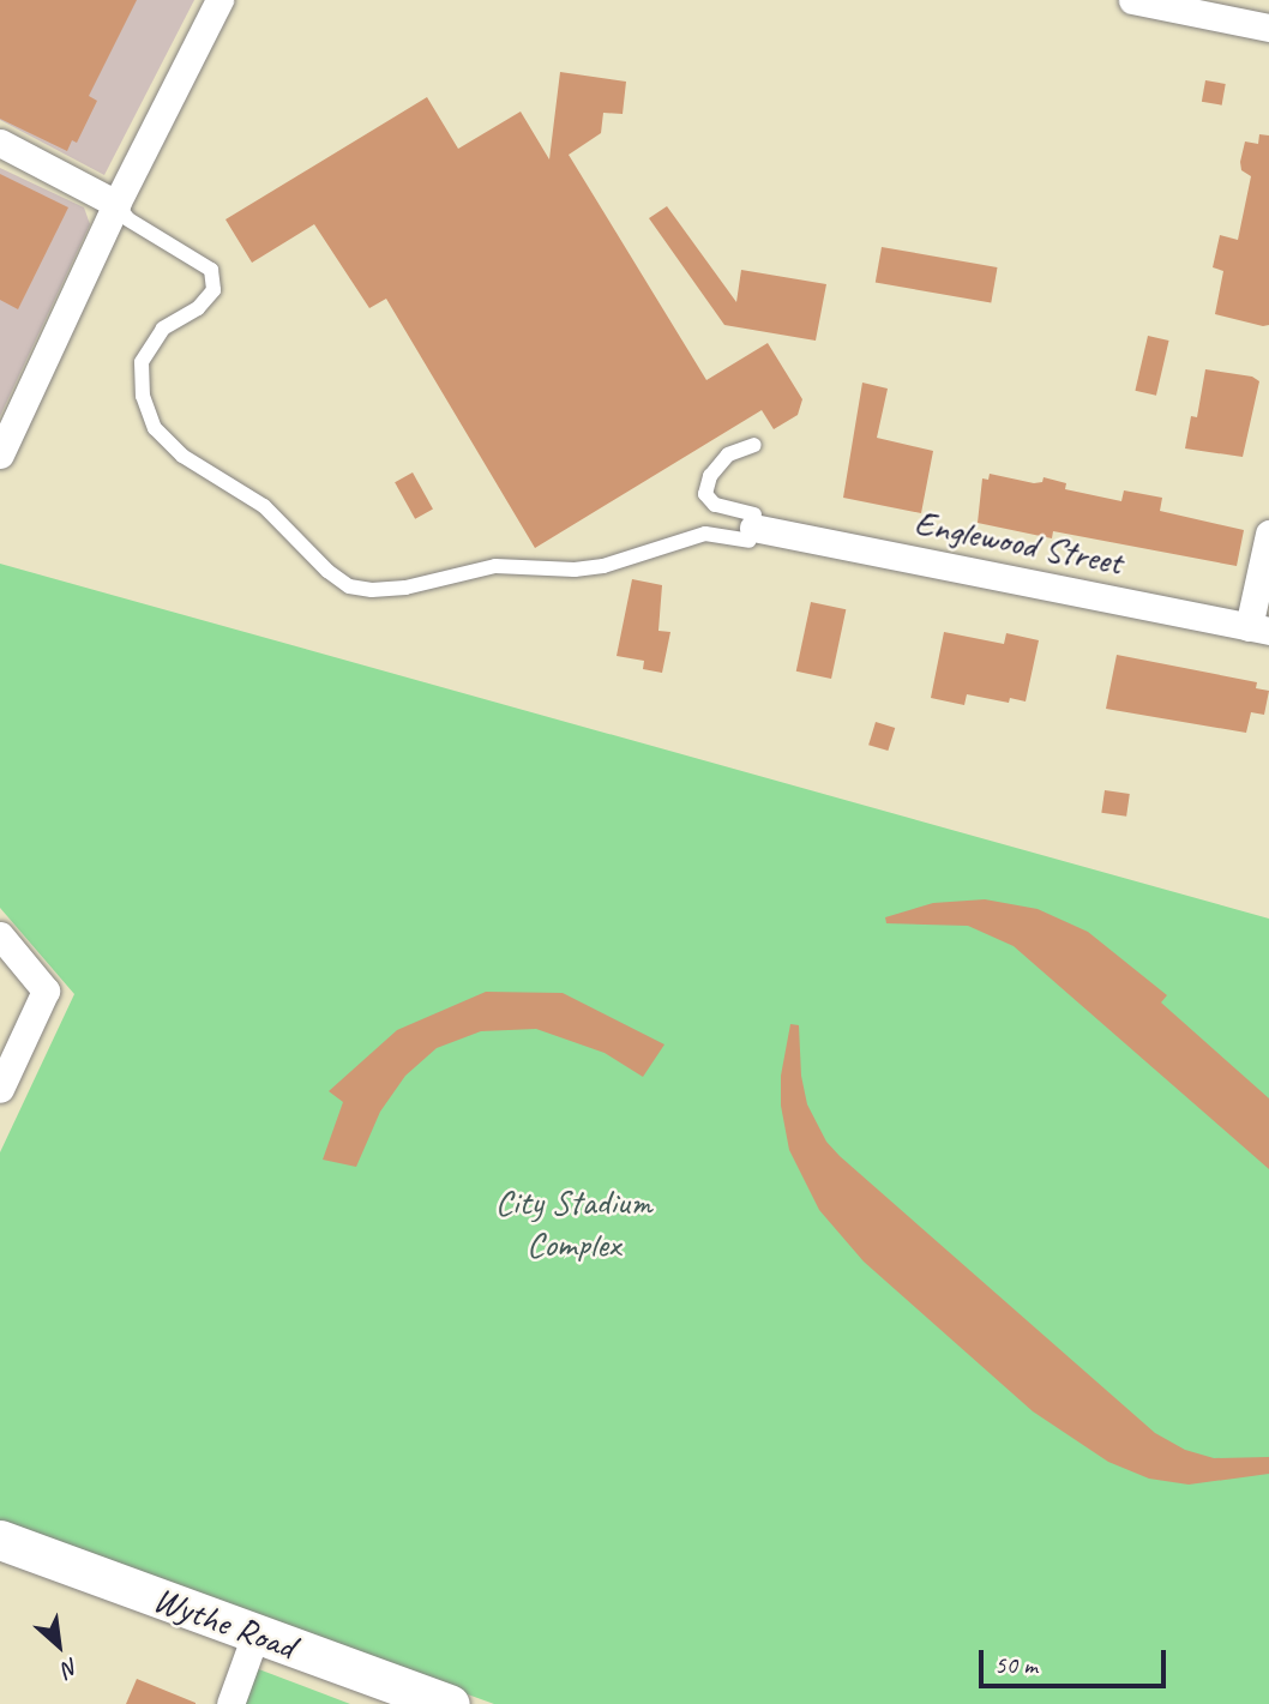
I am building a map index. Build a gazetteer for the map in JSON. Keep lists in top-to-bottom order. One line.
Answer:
{"streets":{"street":["Englewood Street","Wythe Road"]},"parks":["City Stadium Complex"],"scale_bar":"50 m","north":"bottom right"}
